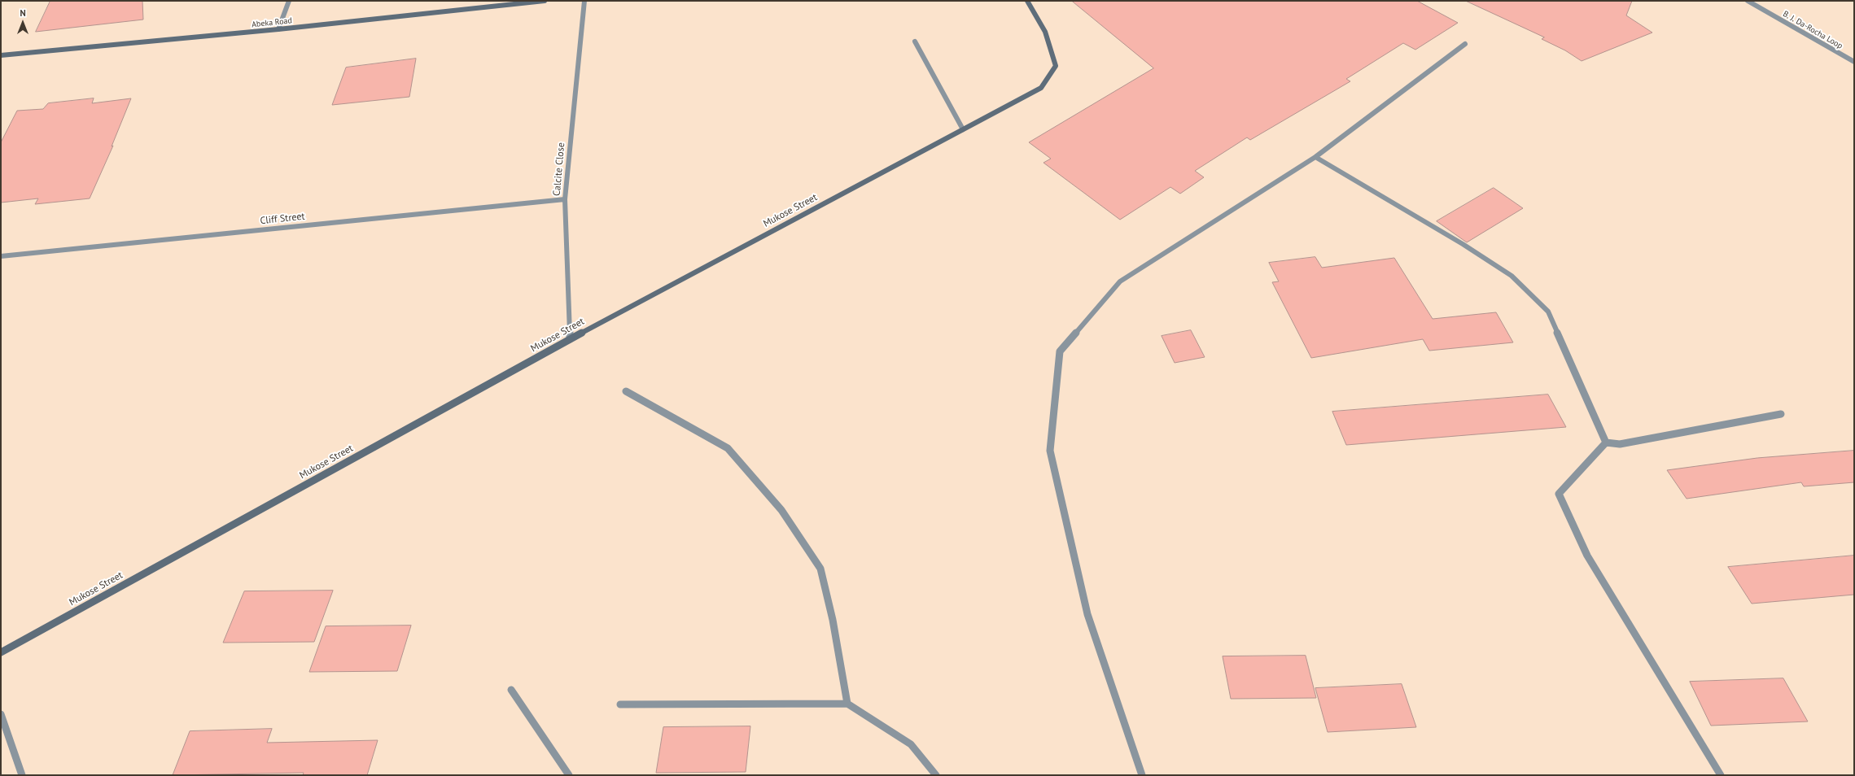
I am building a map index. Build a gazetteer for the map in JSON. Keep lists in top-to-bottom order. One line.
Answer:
{"streets":{"street":["Abeka Road","B. J. Da-Rocha Loop","Calcite Close","Mukose Street","Cliff Street"]},"crossings":[["Calcite Close","Mukose Street"],["Calcite Close","Cliff Street"]],"north":"top"}
